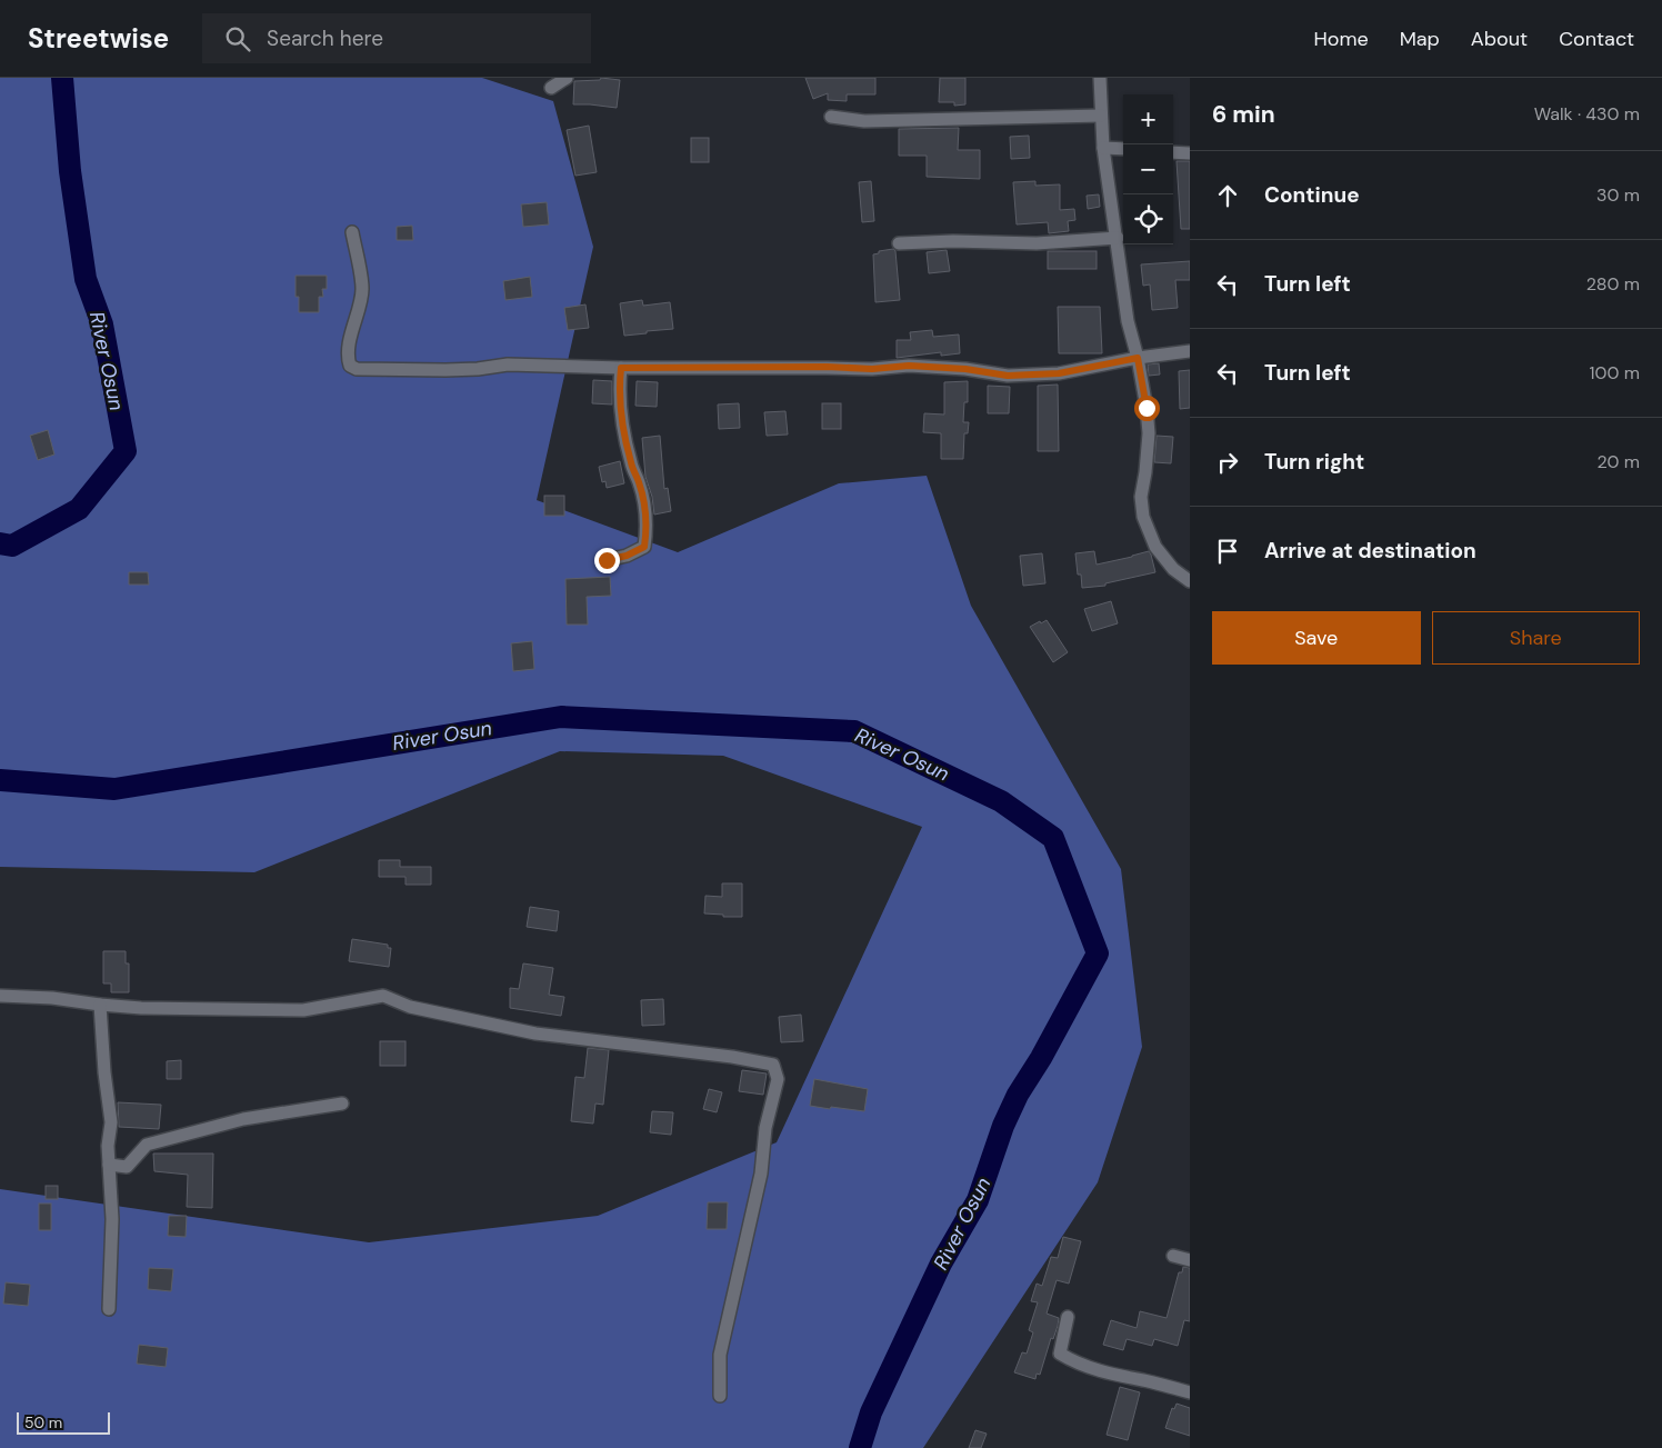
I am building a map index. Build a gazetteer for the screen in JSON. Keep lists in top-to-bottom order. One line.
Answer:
{"water":["River Osun"],"scale_bar":"50 m","page":{"header":"Streetwise","search":"Search here","nav":["Home","Map","About","Contact"],"heading":["6 min","Walk · 430 m"],"map_buttons":["+","−"],"list":[["Continue","30 m"],["Turn left","280 m"],["Turn left","100 m"],["Turn right","20 m"],"Arrive at destination"],"buttons":["Save","Share"],"scale":"50 m"}}
